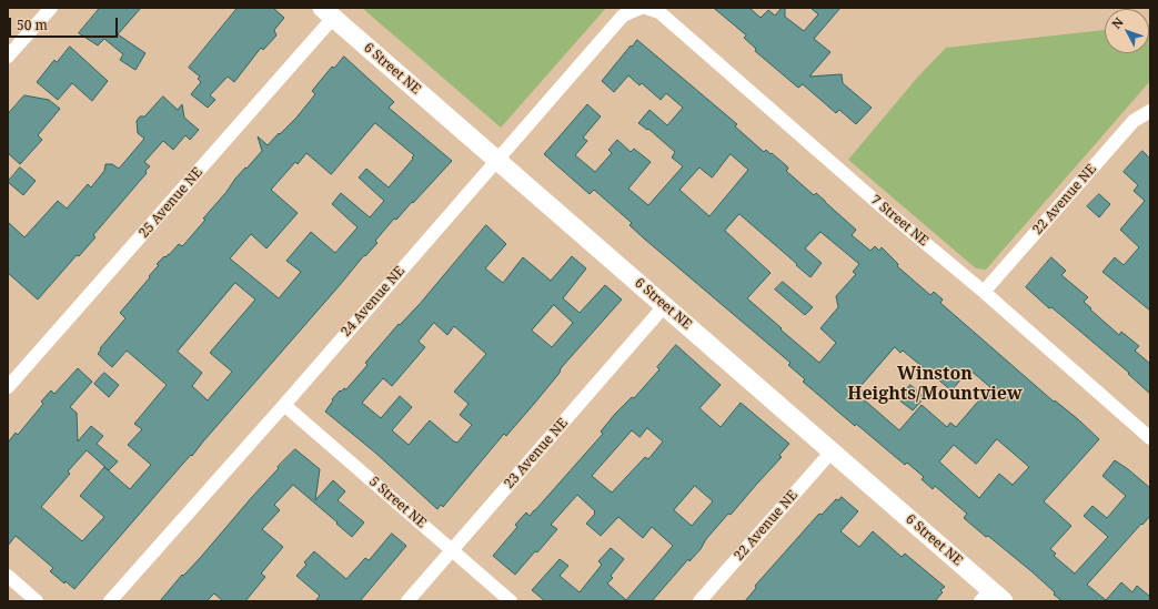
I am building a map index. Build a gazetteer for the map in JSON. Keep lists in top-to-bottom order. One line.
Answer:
{"streets":{"street":["6 Street NE","22 Avenue NE","25 Avenue NE","7 Street NE","24 Avenue NE","23 Avenue NE","5 Street NE"]},"crossings":[["6 Street NE","22 Avenue NE"],["6 Street NE","25 Avenue NE"],["6 Street NE","24 Avenue NE"],["6 Street NE","23 Avenue NE"],["22 Avenue NE","7 Street NE"],["24 Avenue NE","5 Street NE"],["23 Avenue NE","5 Street NE"]],"districts":["Winston Heights/Mountview"],"scale_bar":"50 m","north":"top left"}
